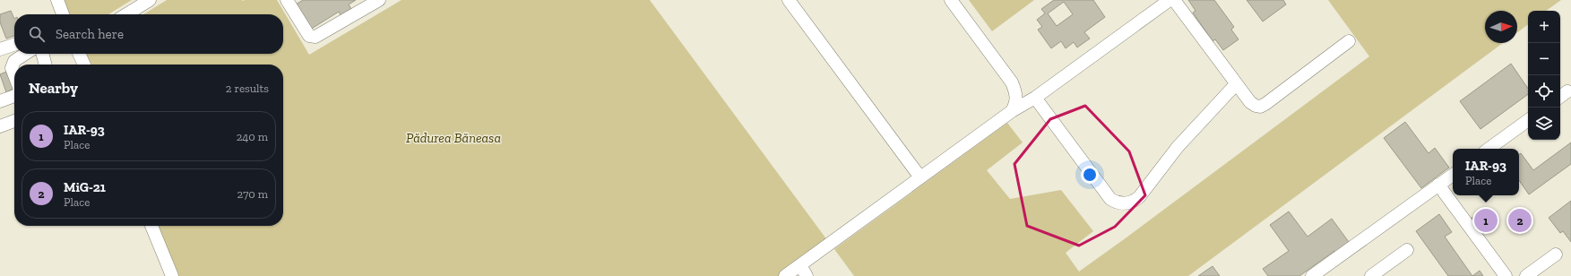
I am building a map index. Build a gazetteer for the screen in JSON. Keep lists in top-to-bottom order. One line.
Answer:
{"parks":["Pădurea Băneasa"],"north":"right","page":{"map_buttons":["+","−"],"search":"Search here","heading":["Nearby","2 results"],"list":[{"mark":"1","name":"IAR-93","note":"Place","value":"240 m"},{"mark":"2","name":"MiG-21","note":"Place","value":"270 m"}],"popup":["IAR-93","Place"],"pins":["1","2"]}}
